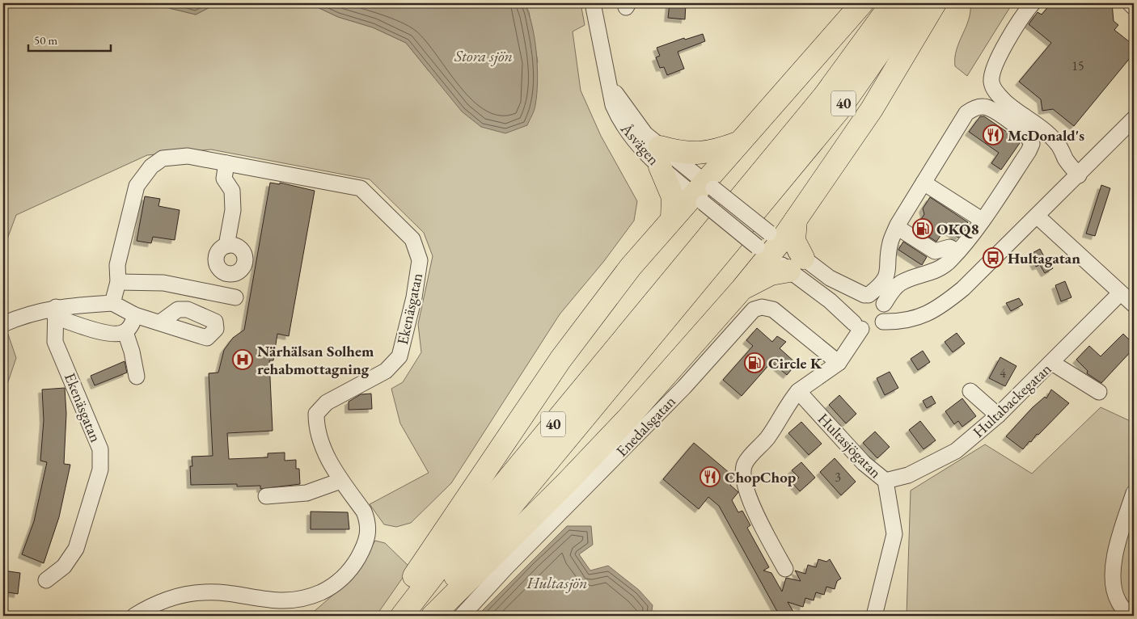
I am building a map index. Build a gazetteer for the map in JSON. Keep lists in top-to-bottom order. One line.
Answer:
{"streets":{"highway":["40"],"street":["Åsvägen","Ekenäsgatan","Hultabackegatan","Enedalsgatan","Hultasjögatan"]},"crossings":[["Hultabackegatan","Hultasjögatan"]],"water":["Stora sjön","Hultasjön"],"places":{"restaurant":["McDonald's","ChopChop"],"fuel station":["OKQ8","Circle K"],"bus stop":["Hultagatan"],"hospital":["Närhälsan Solhem rehabmottagning"]},"house_numbers":["15","4","3"],"scale_bar":"50 m"}
